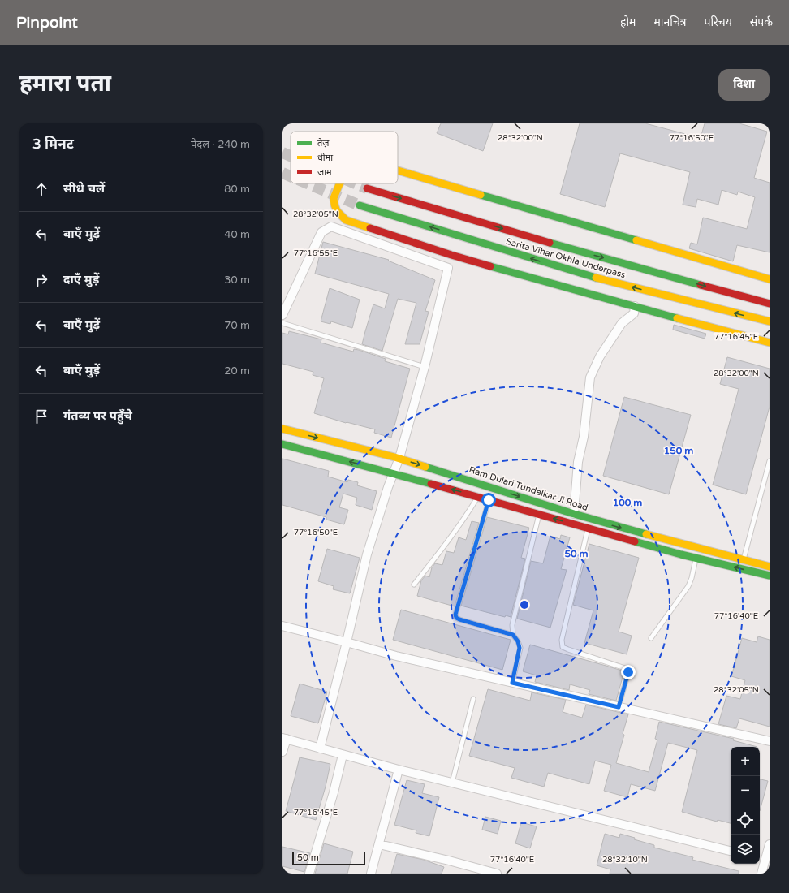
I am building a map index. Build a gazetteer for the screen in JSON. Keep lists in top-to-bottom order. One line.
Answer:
{"streets":{"street":["Sarita Vihar Okhla Underpass","Ram Dulari Tundelkar Ji Road"]},"legend":["तेज़","धीमा","जाम"],"scale_bar":"50 m","page":{"header":"Pinpoint","nav":["होम","मानचित्र","परिचय","संपर्क"],"buttons":"दिशा","title":"हमारा पता","heading":["3 मिनट","पैदल · 240 m"],"list":[["सीधे चलें","80 m"],["बाएँ मुड़ें","40 m"],["दाएँ मुड़ें","30 m"],["बाएँ मुड़ें","70 m"],["बाएँ मुड़ें","20 m"],"गंतव्य पर पहुँचे"],"map_buttons":["+","−"],"scale":"50 m"},"coordinates":["28°32'00\"N","77°16'50\"E","28°32'05\"N","77°16'55\"E","77°16'45\"E","77°16'40\"E","28°32'10\"N"],"rings":["150 m","100 m","50 m"]}
